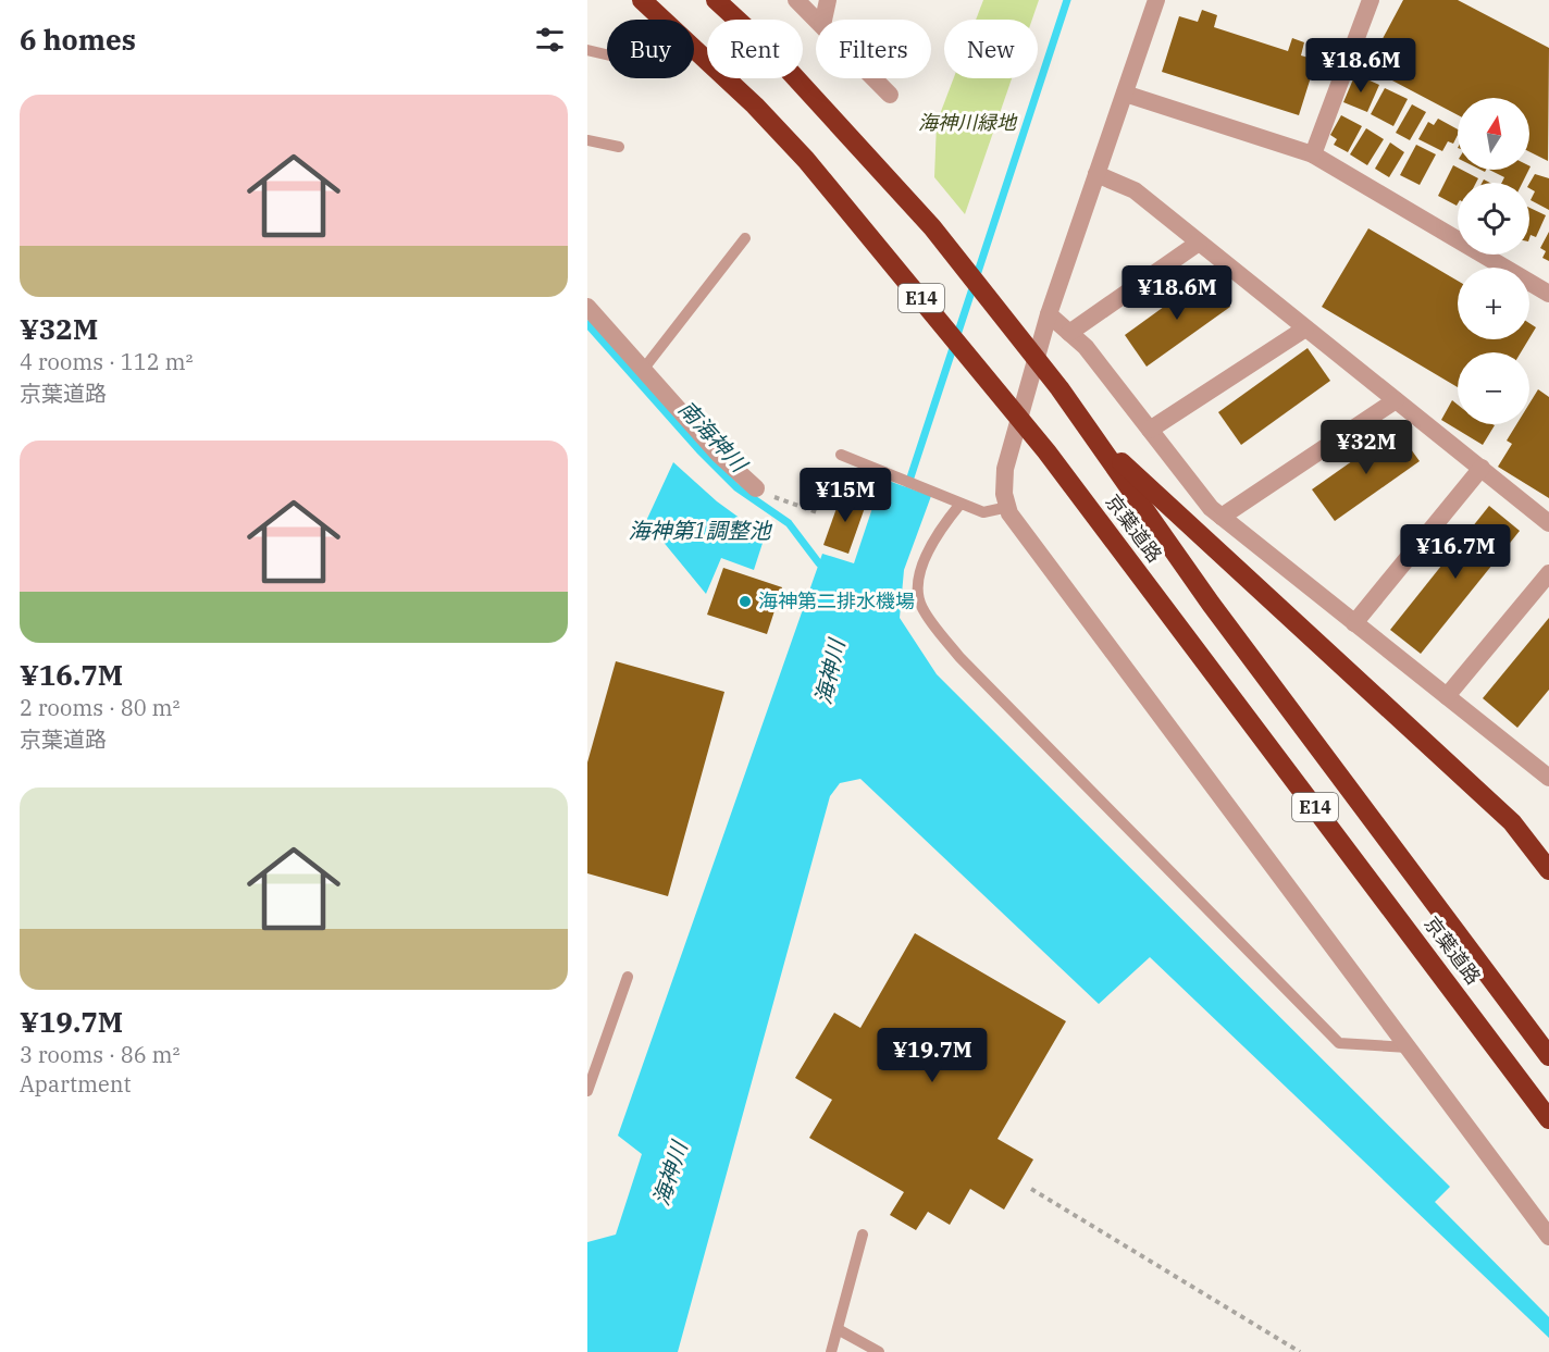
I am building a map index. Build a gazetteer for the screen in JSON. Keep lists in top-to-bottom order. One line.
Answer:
{"streets":{"highway":["E14","京葉道路"]},"water":["南海神川","海神第1調整池","海神川"],"parks":["海神川緑地"],"places":["海神第二排水機場"],"north":"top","page":{"heading":"6 homes","chip":["Buy","Rent","Filters","New"],"price":["¥18.6M","¥18.6M","¥32M","¥15M","¥16.7M","¥19.7M"],"list":[{"name":"¥32M","note":"4 rooms · 112 m² · 京葉道路"},{"name":"¥16.7M","note":"2 rooms · 80 m² · 京葉道路"},{"name":"¥19.7M","note":"3 rooms · 86 m² · Apartment"}],"map_buttons":["+","−"]}}
